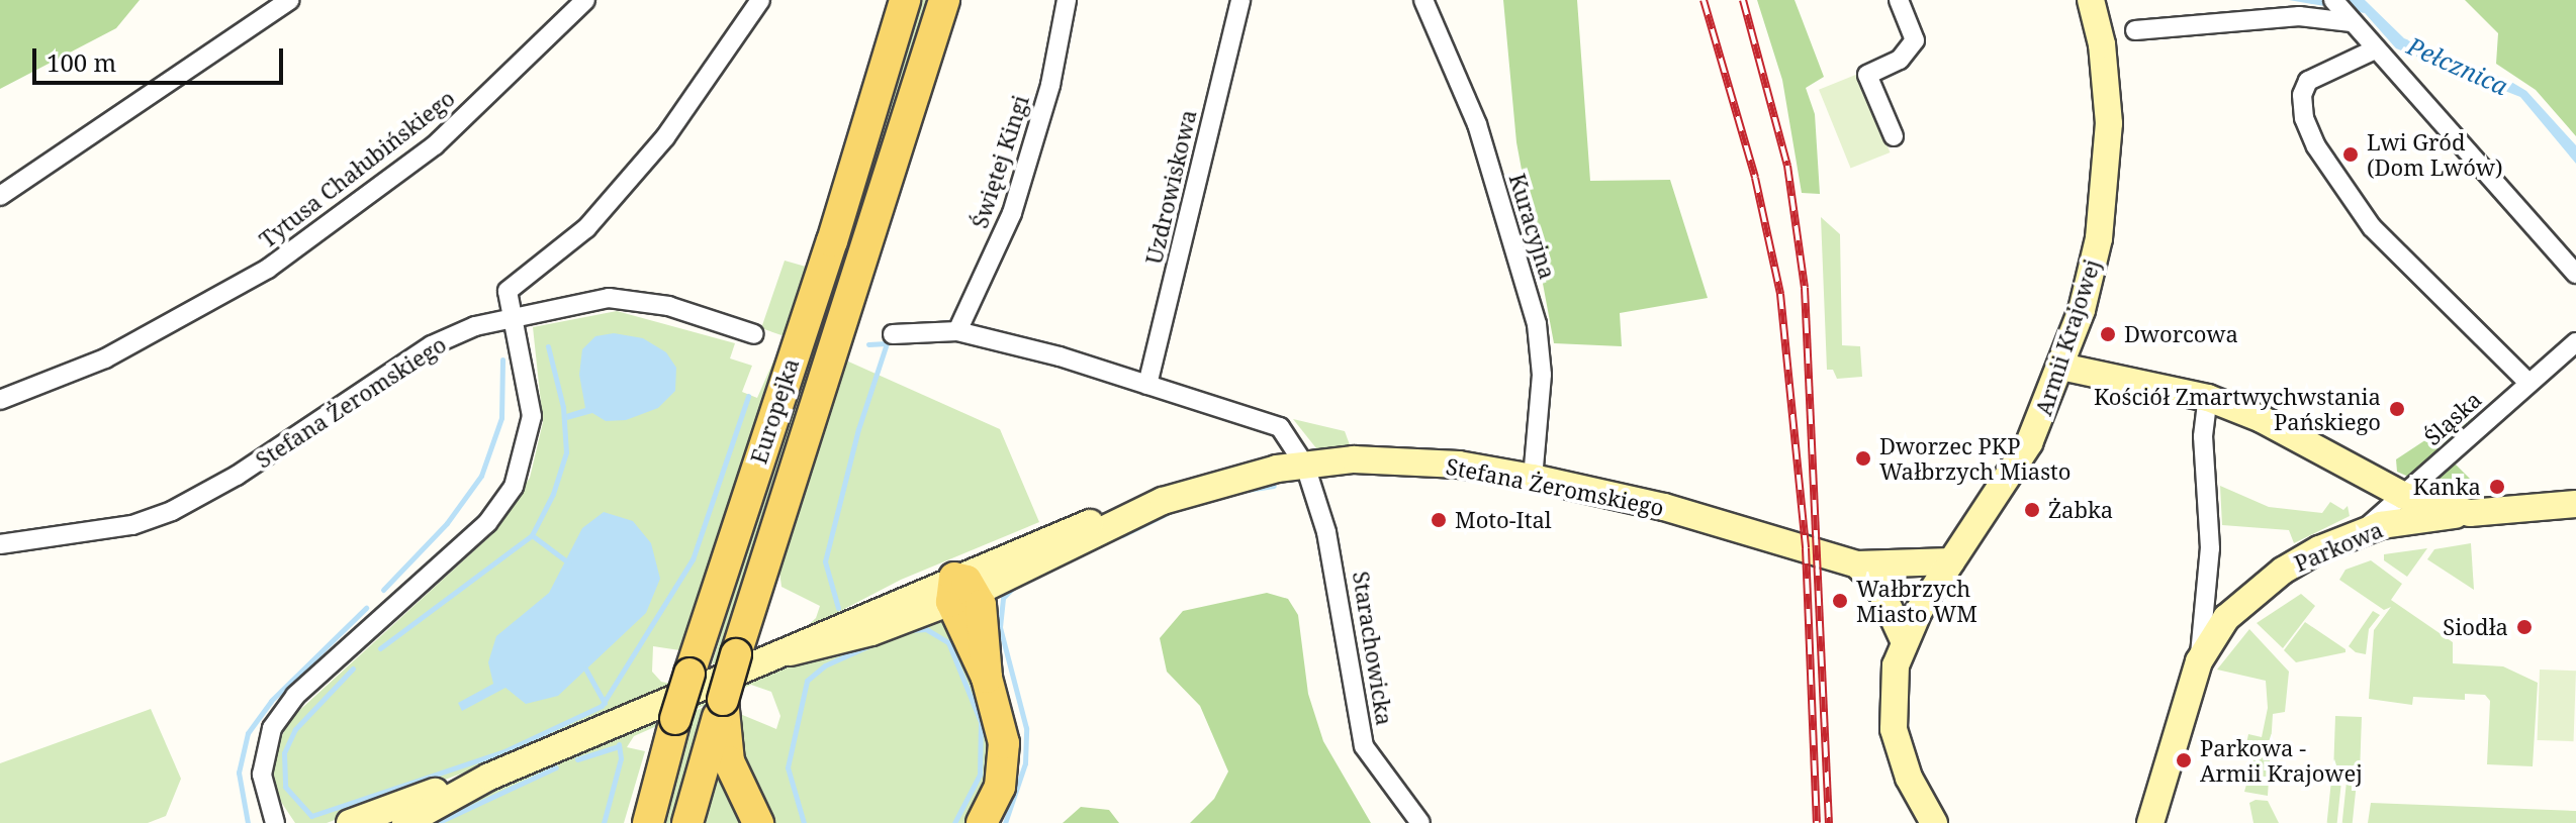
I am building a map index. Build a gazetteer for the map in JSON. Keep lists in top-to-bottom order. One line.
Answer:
{"streets":{"main road":["Armii Krajowej","Stefana Żeromskiego","Europejka","Parkowa"],"street":["Świętej Kingi","Tytusa Chałubińskiego","Uzdrowiskowa","Kuracyjna","Śląska","Starachowicka"]},"crossings":[["Kuracyjna","Stefana Żeromskiego"],["Armii Krajowej","Stefana Żeromskiego"],["Stefana Żeromskiego","Starachowicka"],["Śląska","Parkowa"]],"water":["Pełcznica"],"places":["Lwi Gród (Dom Lwów)","Dworcowa","Kościół Zmartwychwstania Pańskiego","Dworzec PKP Wałbrzych Miasto","Kanka","Żabka","Moto-Ital","Wałbrzych Miasto WM","Siodła","Parkowa - Armii Krajowej"],"scale_bar":"100 m"}
